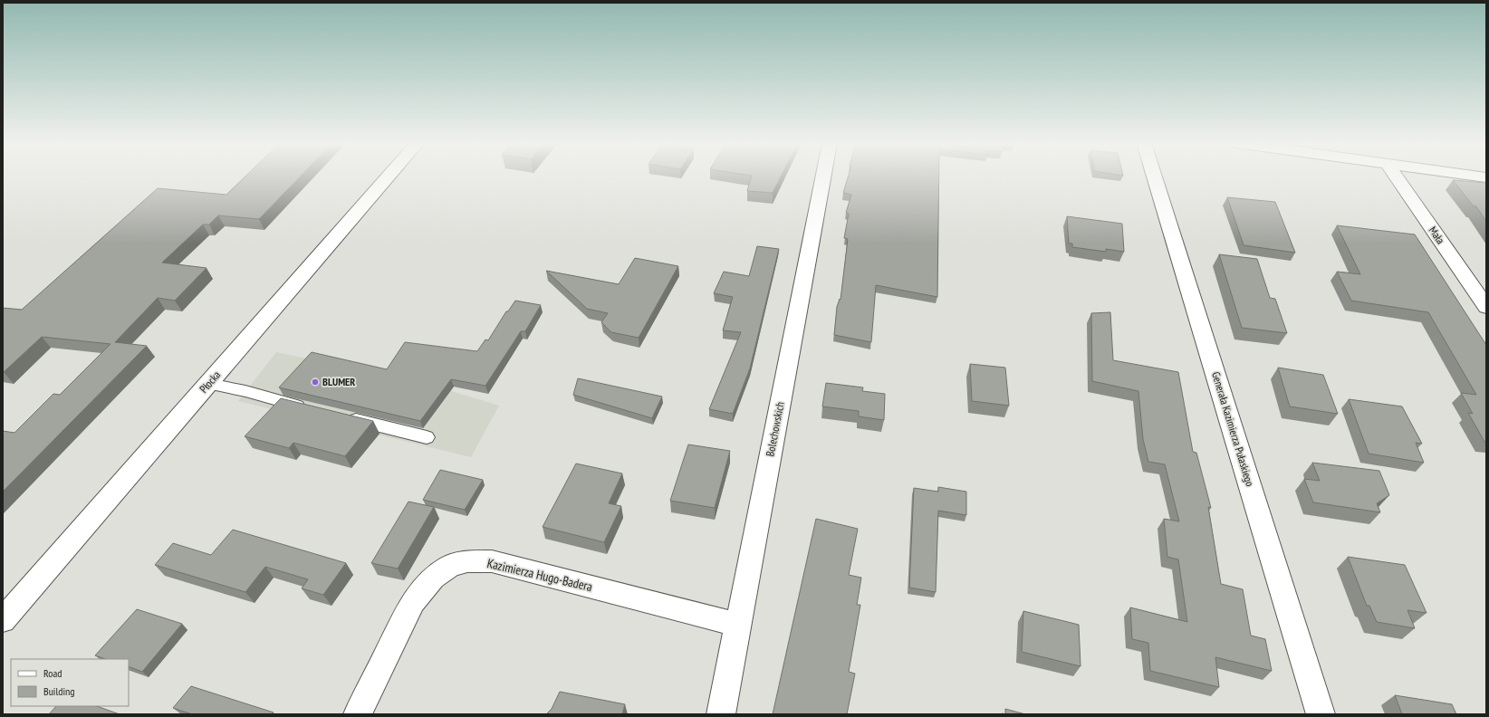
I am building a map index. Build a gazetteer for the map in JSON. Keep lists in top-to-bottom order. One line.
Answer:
{"streets":{"street":["Mała","Płocka","Bolechowskich","Generała Kazimierza Pułaskiego","Kazimierza Hugo-Badera"]},"crossings":[["Bolechowskich","Kazimierza Hugo-Badera"]],"places":["BLUMER"],"legend":["Road","Building"]}
